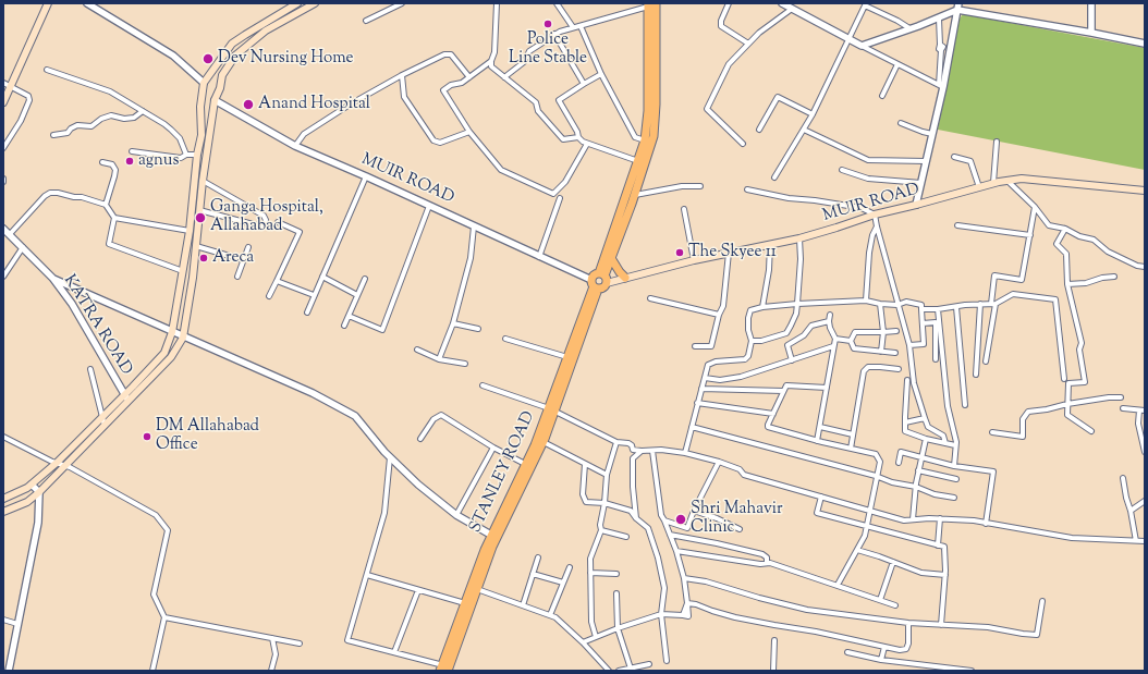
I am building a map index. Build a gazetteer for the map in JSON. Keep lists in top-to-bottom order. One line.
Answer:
{"streets":{"main road":["MUIR ROAD","STANLEY ROAD"],"street":["KATRA ROAD"]},"crossings":[["MUIR ROAD","STANLEY ROAD"]],"places":["Police Line Stable","Dev Nursing Home","Anand Hospital","agnus","Ganga Hospital, Allahabad","The Skyee 11","Areca","DM Allahabad Office","Shri Mahavir Clinic"]}
